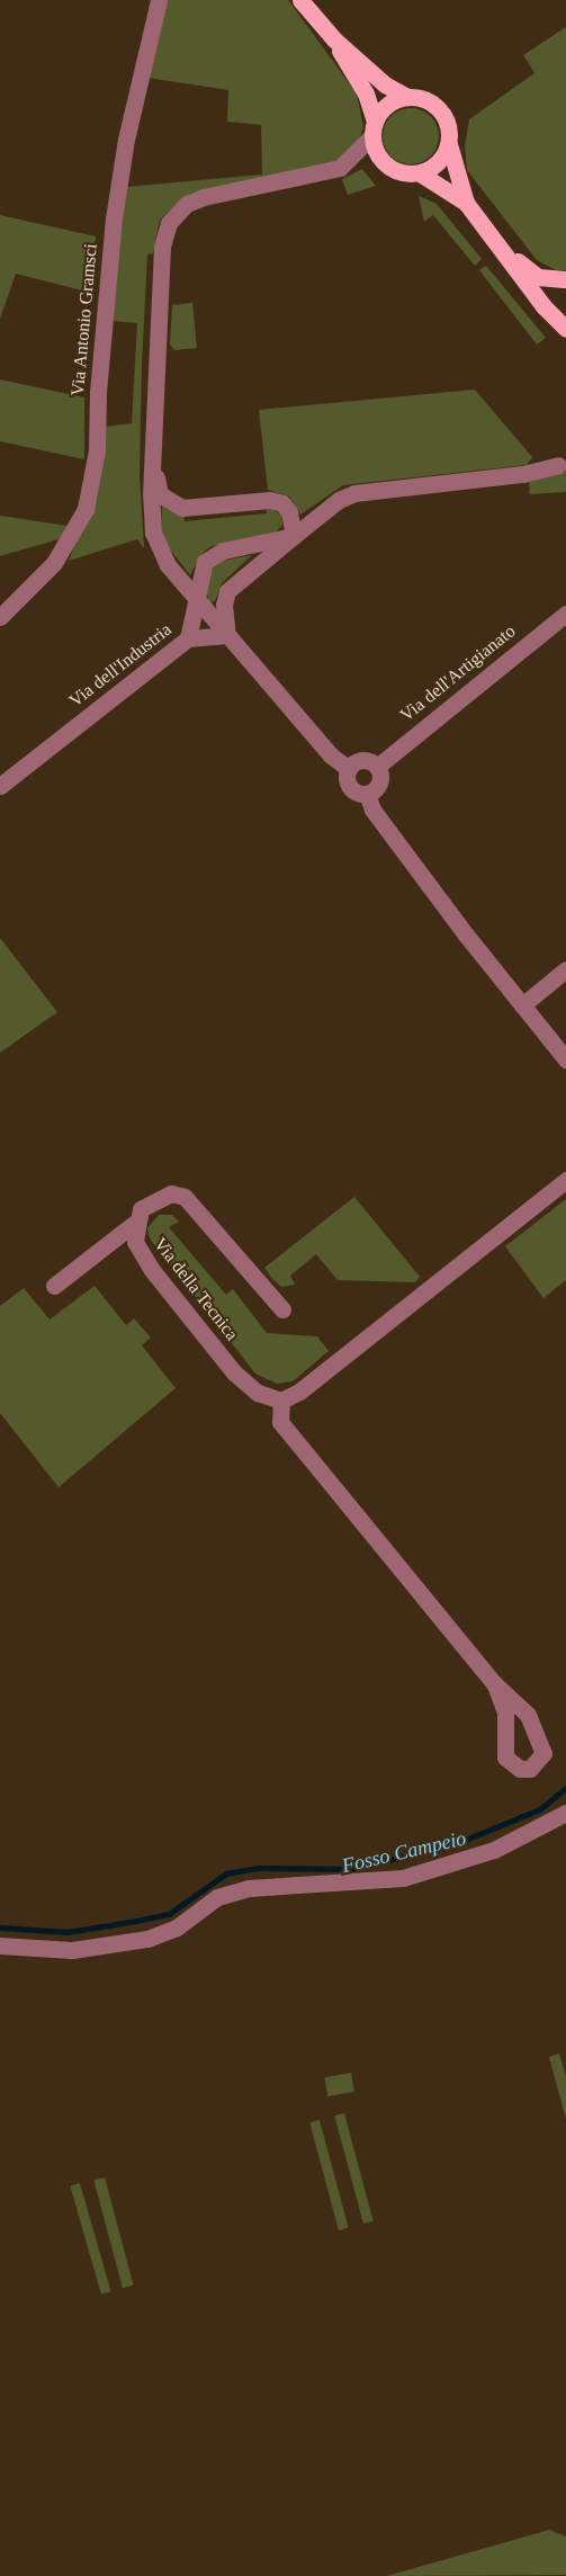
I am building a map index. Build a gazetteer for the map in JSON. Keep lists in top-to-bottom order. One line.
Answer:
{"streets":{"street":["Via Antonio Gramsci","Via dell'Industria","Via dell'Artigianato","Via della Tecnica"]},"water":["Fosso Campeio"]}
